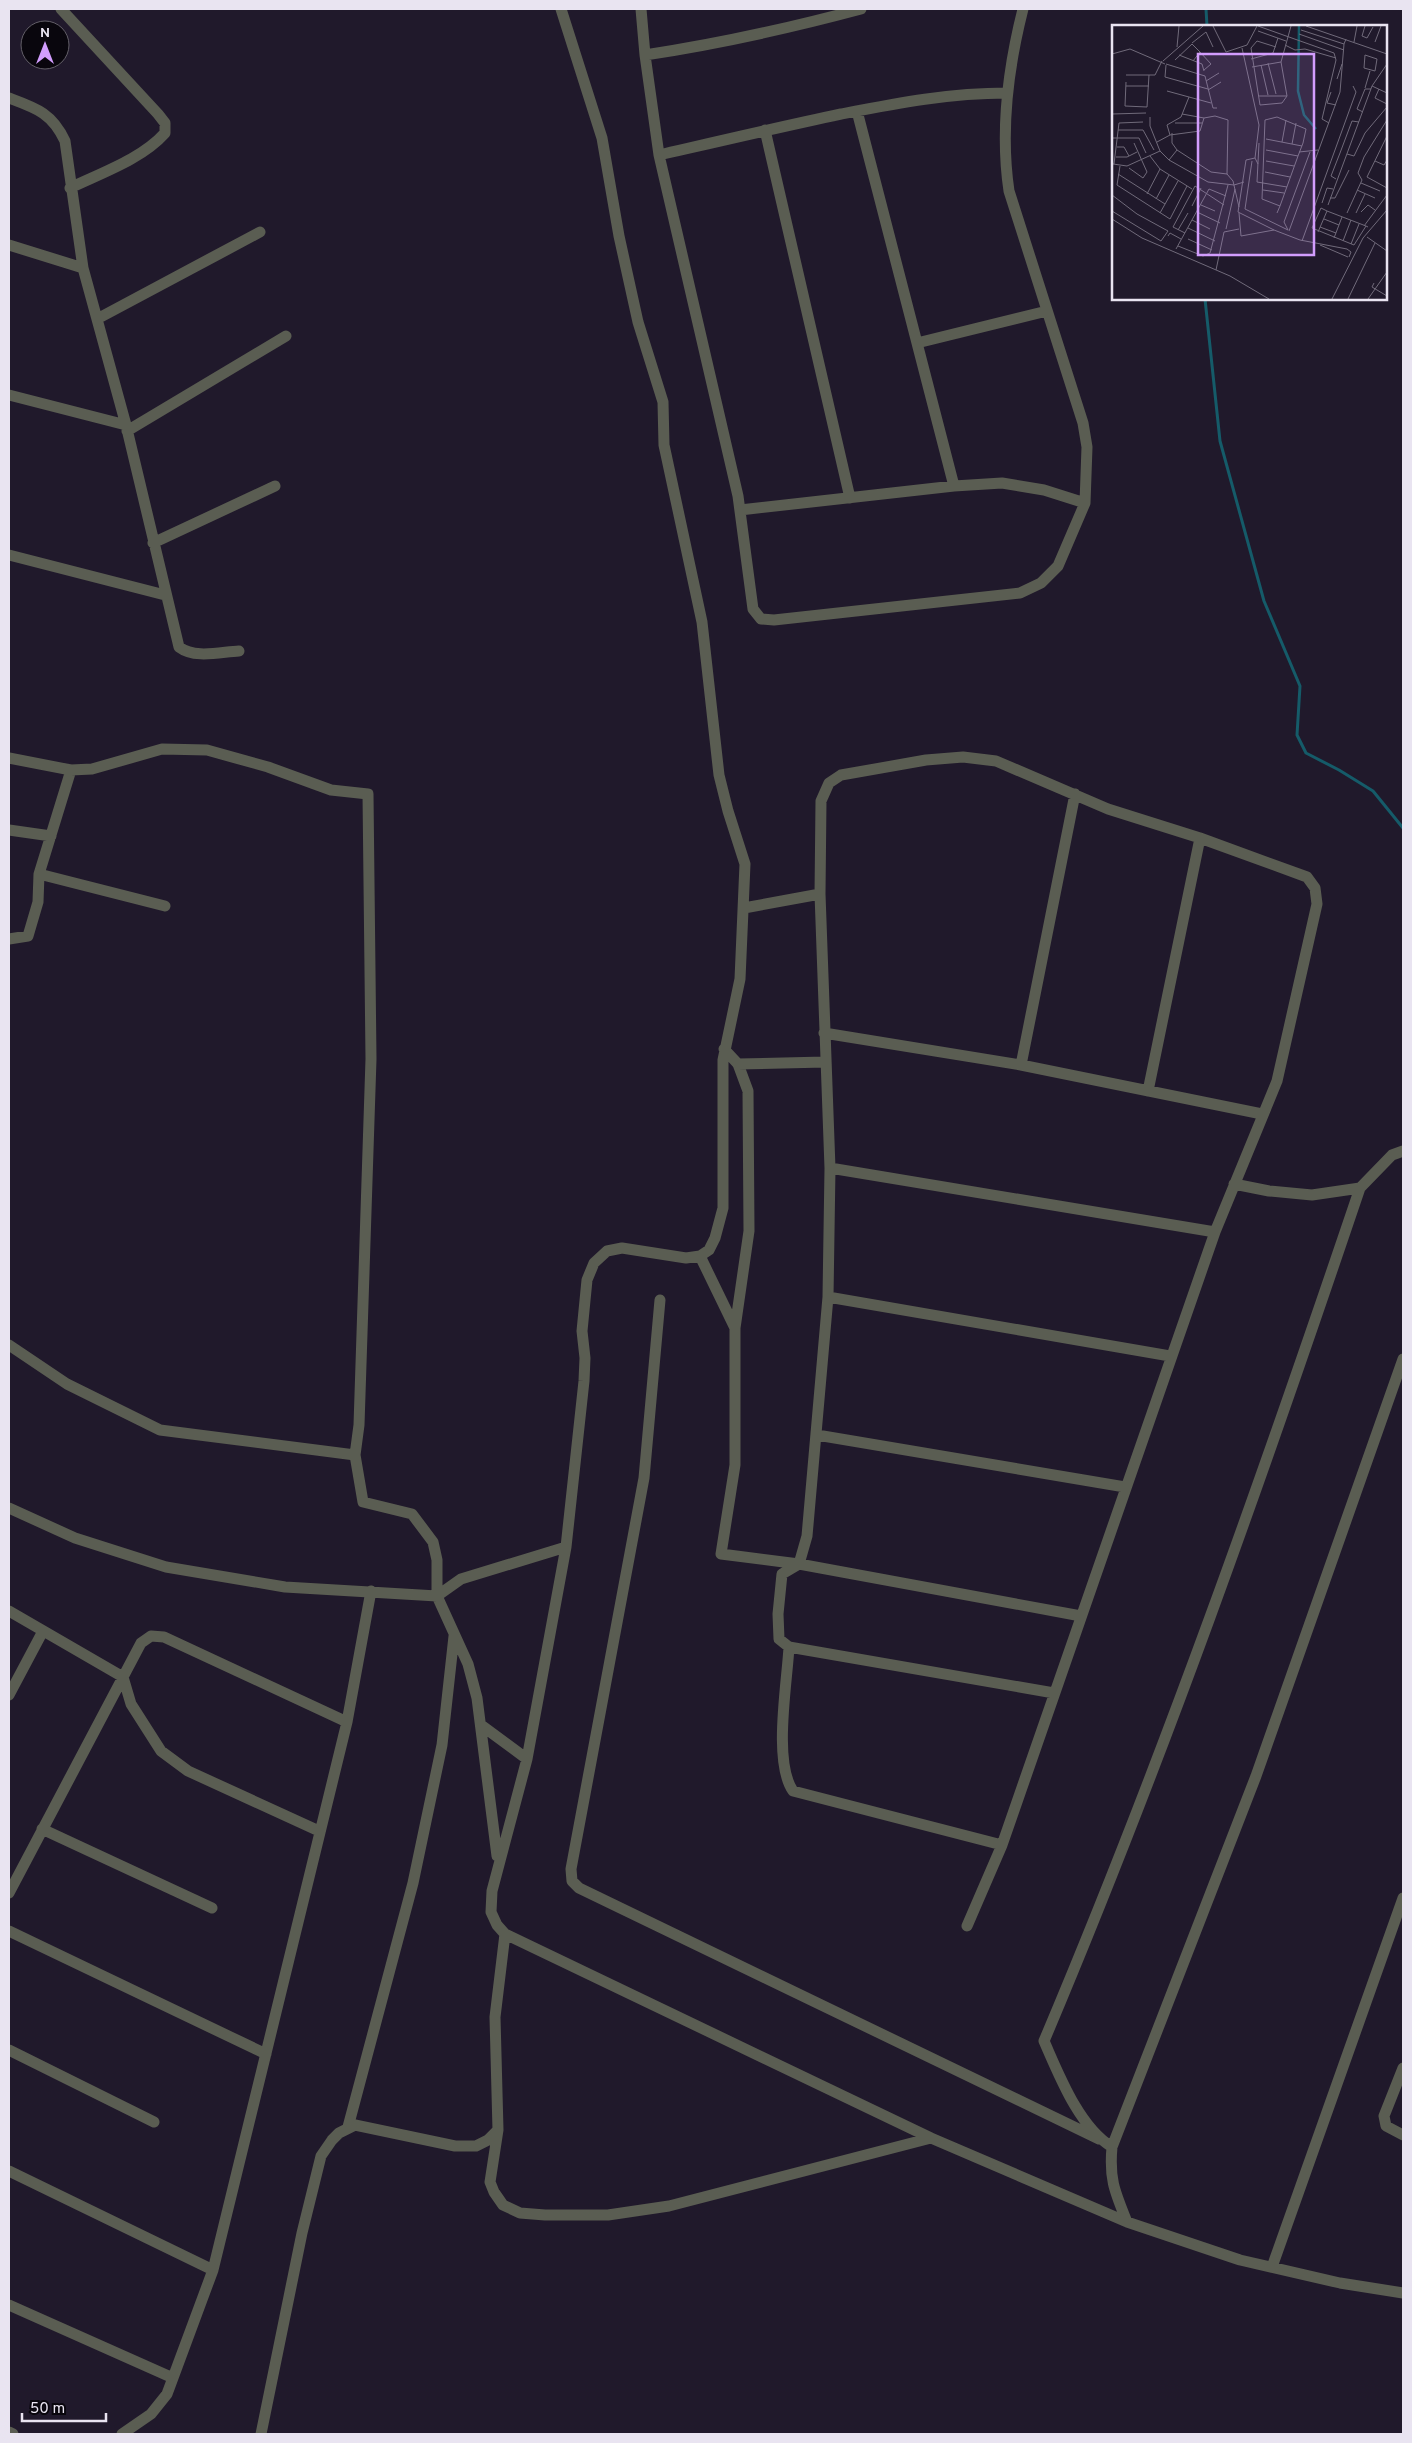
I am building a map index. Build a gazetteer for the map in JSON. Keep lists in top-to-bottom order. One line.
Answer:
{"scale_bar":"50 m","north":"top"}
